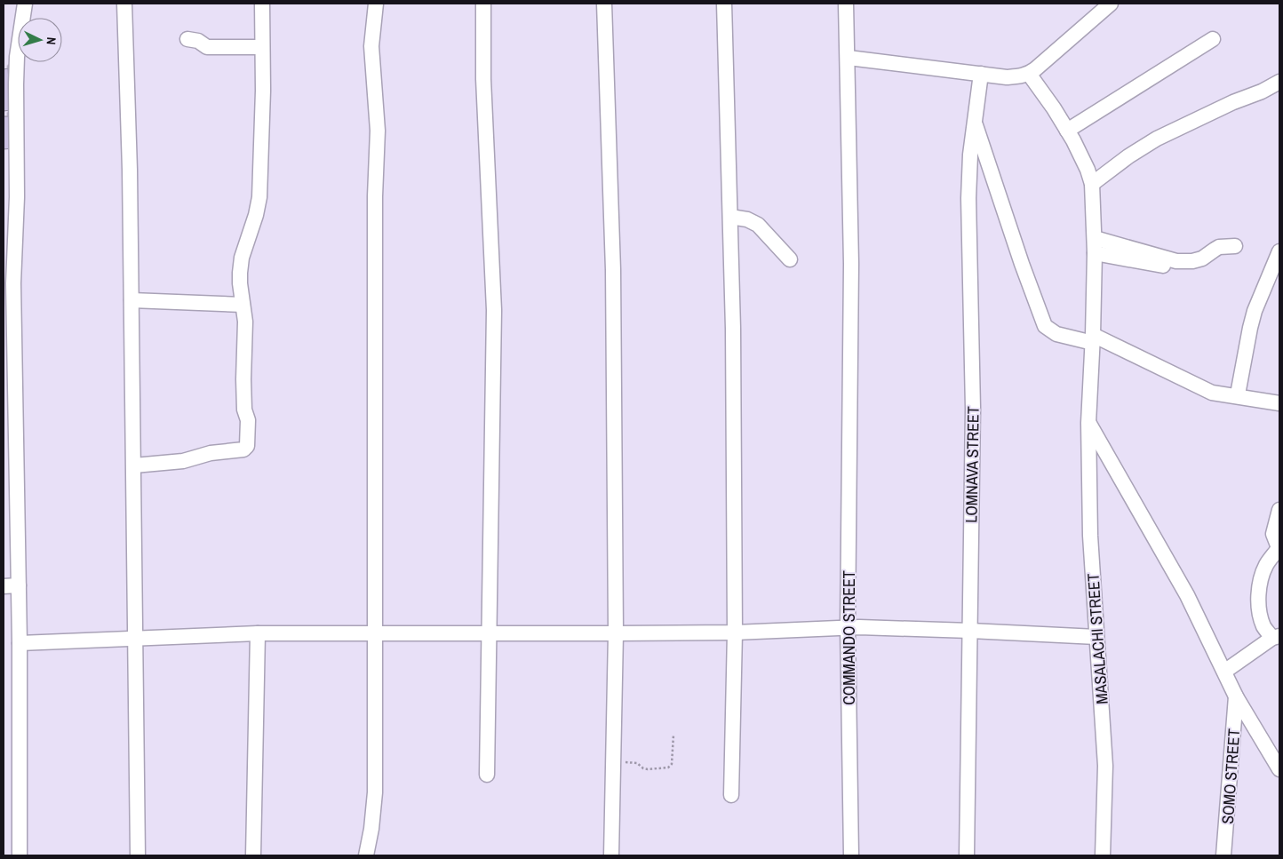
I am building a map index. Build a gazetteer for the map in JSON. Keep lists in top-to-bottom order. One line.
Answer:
{"streets":{"street":["LOMNAVA STREET","COMMANDO STREET","MASALACHI STREET","SOMO STREET"]},"north":"right"}
